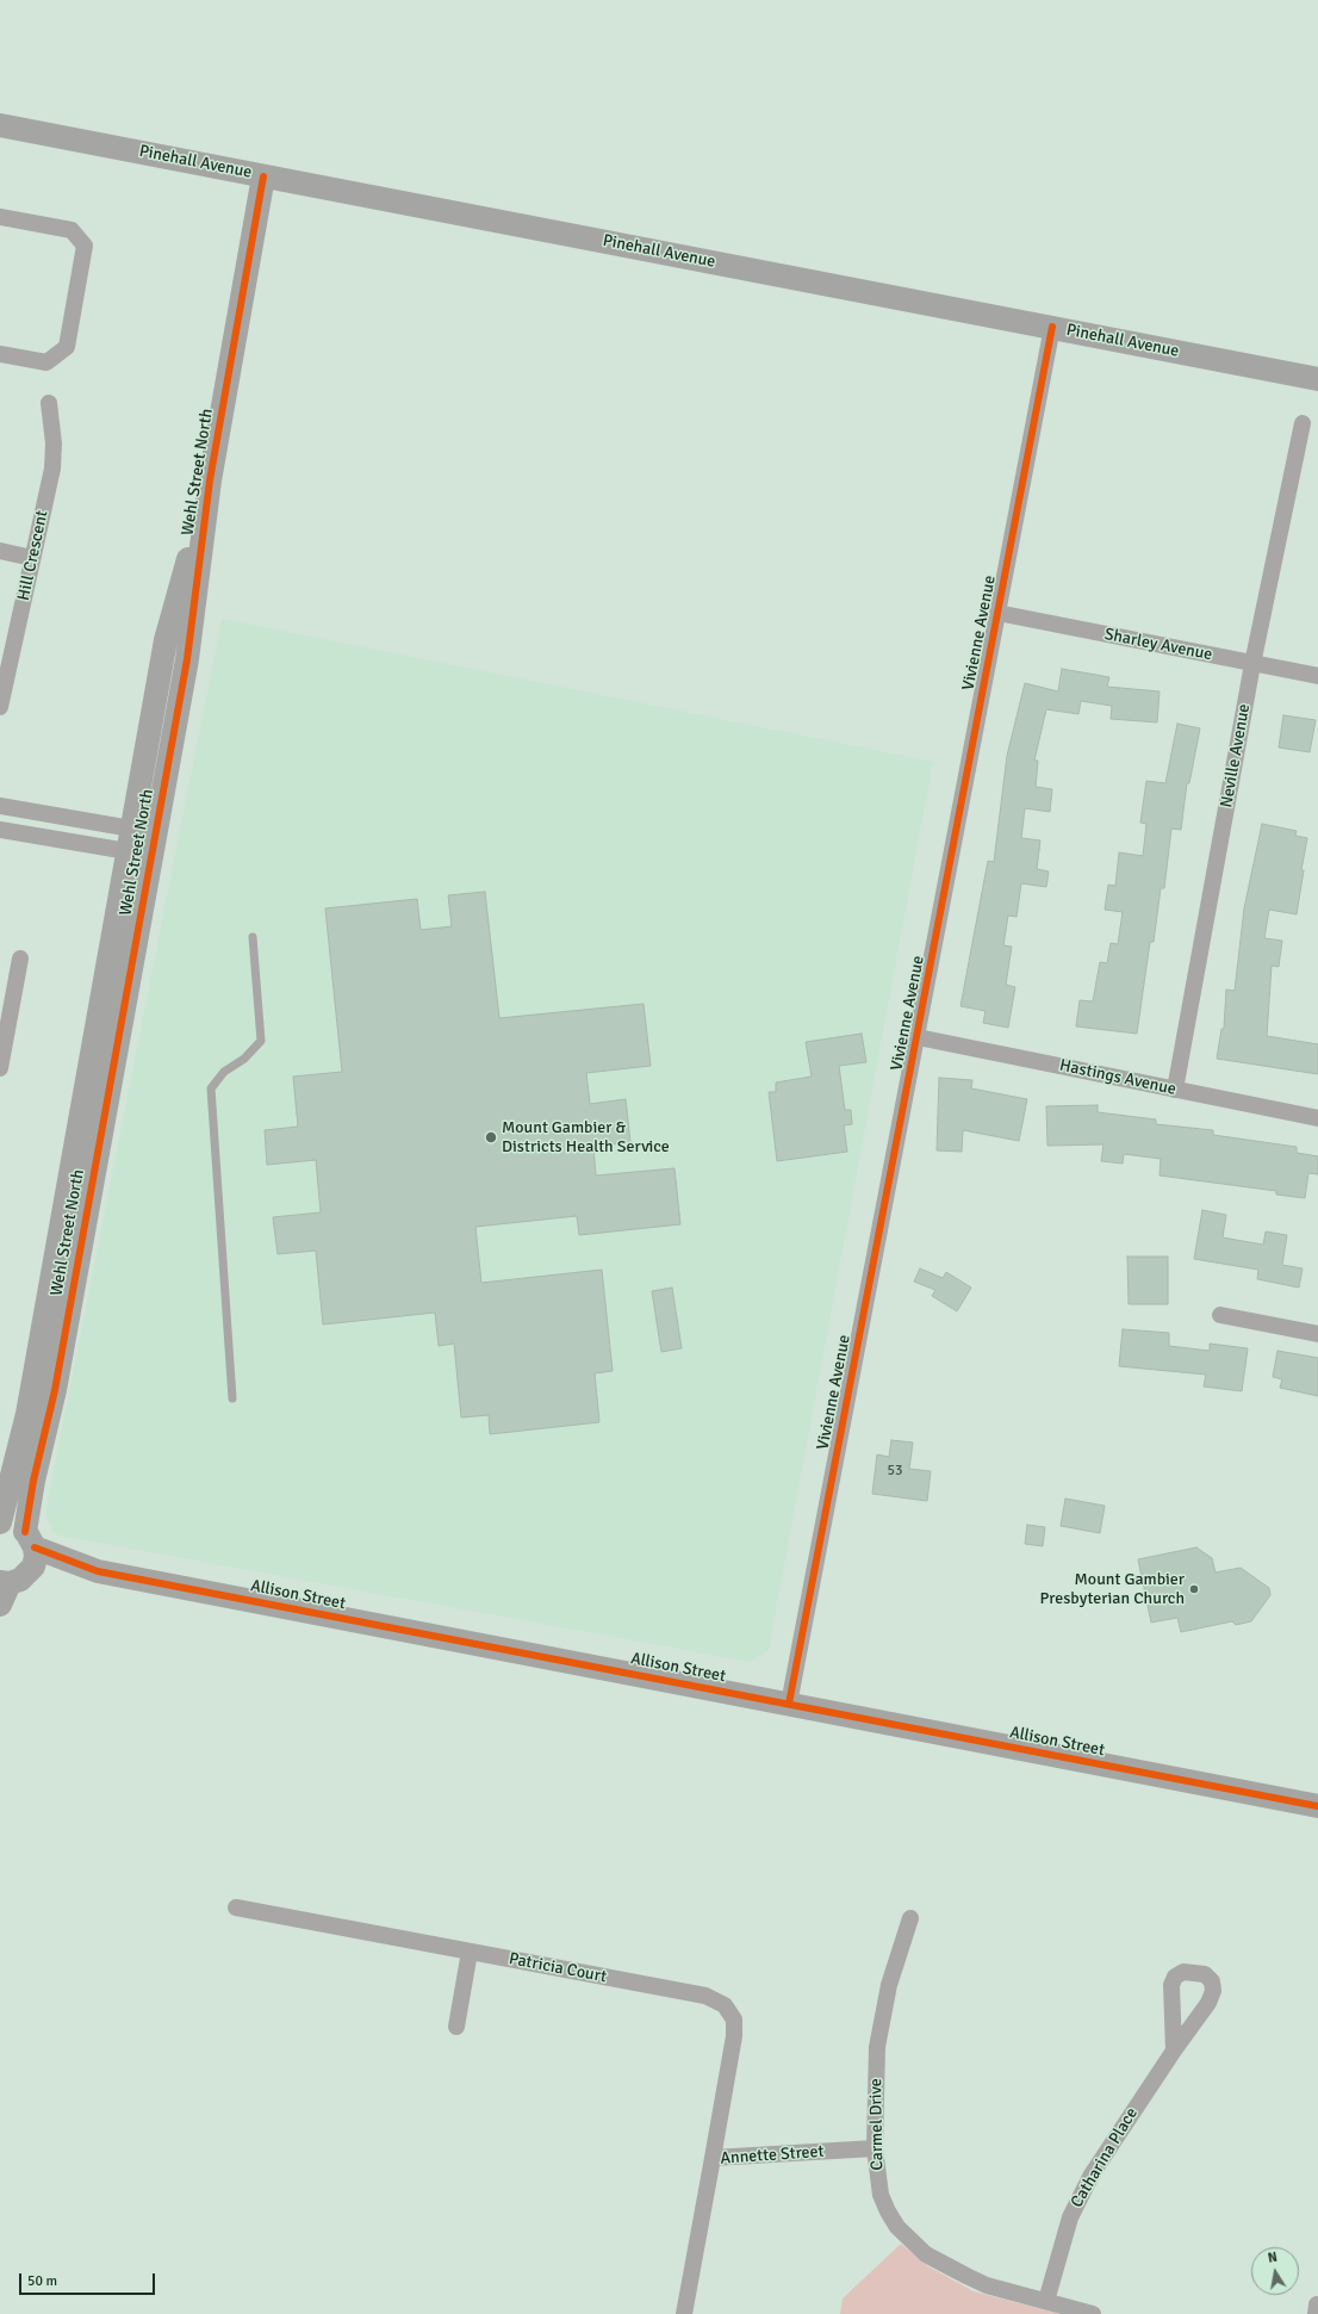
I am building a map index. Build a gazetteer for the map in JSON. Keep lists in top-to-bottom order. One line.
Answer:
{"streets":{"street":["Pinehall Avenue","Wehl Street North","Hill Crescent","Vivienne Avenue","Sharley Avenue","Neville Avenue","Hastings Avenue","Allison Street","Patricia Court","Carmel Drive","Annette Street","Catharina Place"]},"crossings":[["Pinehall Avenue","Wehl Street North"],["Pinehall Avenue","Vivienne Avenue"],["Wehl Street North","Allison Street"],["Vivienne Avenue","Sharley Avenue"],["Vivienne Avenue","Hastings Avenue"],["Vivienne Avenue","Allison Street"],["Sharley Avenue","Neville Avenue"],["Neville Avenue","Hastings Avenue"],["Patricia Court","Annette Street"],["Carmel Drive","Annette Street"],["Carmel Drive","Catharina Place"]],"places":["Mount Gambier & Districts Health Service","Mount Gambier Presbyterian Church"],"house_numbers":["53"],"scale_bar":"50 m","north":"top"}
